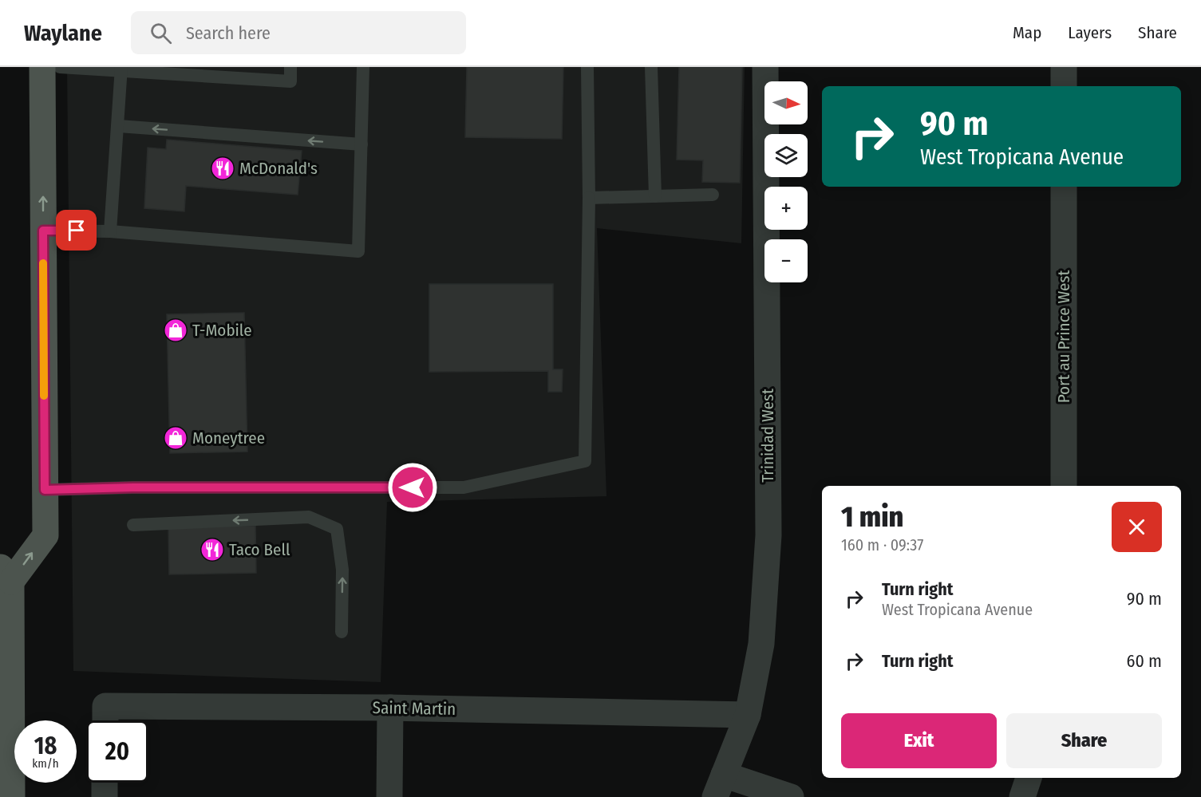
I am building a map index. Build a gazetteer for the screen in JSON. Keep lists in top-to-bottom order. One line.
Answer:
{"streets":{"street":["Port au Prince West","Trinidad West","Saint Martin"]},"crossings":[["Trinidad West","Saint Martin"]],"places":{"restaurant":["McDonald's","Taco Bell"],"shop":["T-Mobile","Moneytree"]},"north":"right","page":{"header":"Waylane","search":"Search here","nav":["Map","Layers","Share"],"map_buttons":["+","−"],"turn":["90 m","West Tropicana Avenue"],"heading":["1 min","160 m · 09:37"],"list":[{"name":"Turn right","note":"West Tropicana Avenue","value":"90 m"},{"name":"Turn right","value":"60 m"}],"buttons":["Exit","Share"],"speed":"18 km/h","limit":"20"}}
